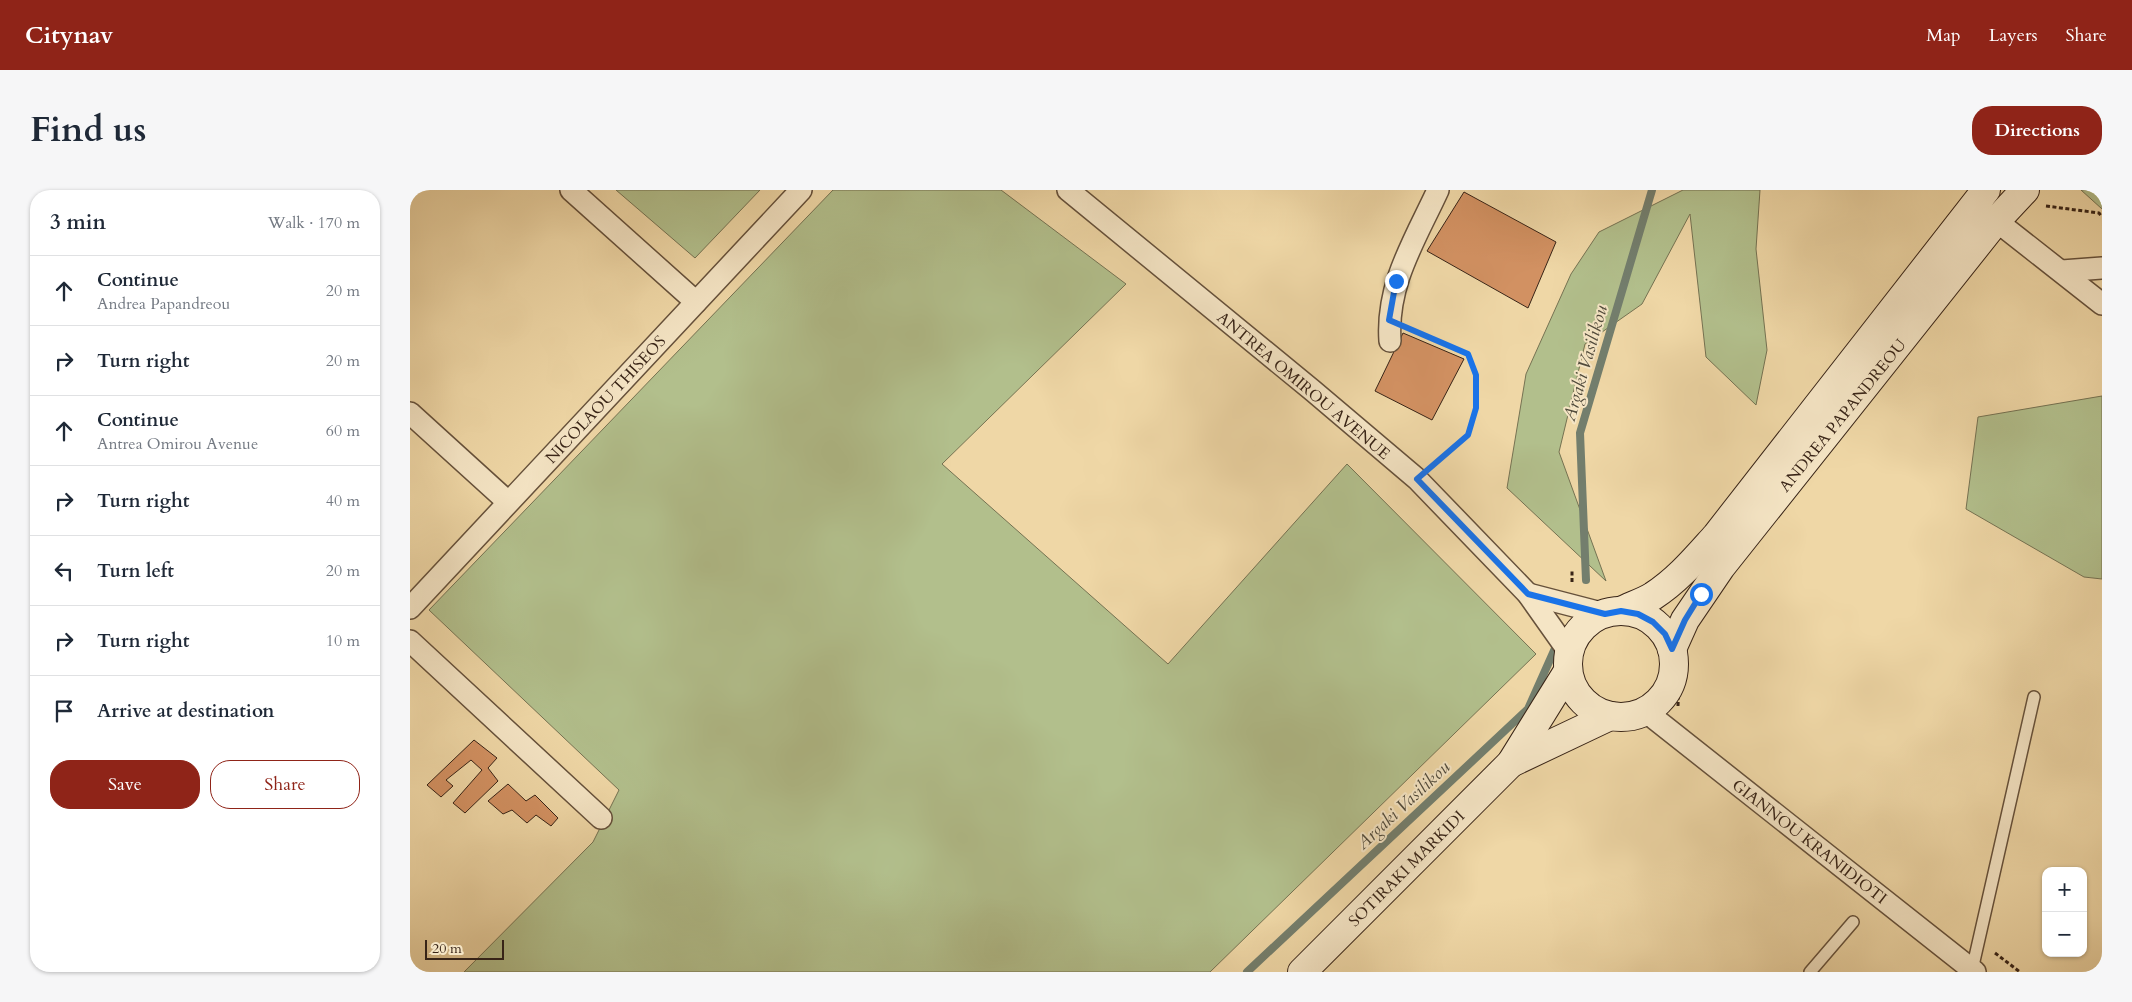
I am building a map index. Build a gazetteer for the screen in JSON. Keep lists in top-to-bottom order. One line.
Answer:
{"streets":{"street":["ANTREA OMIROU AVENUE","NICOLAOU THISEOS","ANDREA PAPANDREOU","GIANNOU KRANIDIOTI","SOTIRAKI MARKIDI"]},"crossings":[["ANTREA OMIROU AVENUE","ANDREA PAPANDREOU"],["ANTREA OMIROU AVENUE","GIANNOU KRANIDIOTI"],["ANTREA OMIROU AVENUE","SOTIRAKI MARKIDI"],["ANDREA PAPANDREOU","GIANNOU KRANIDIOTI"],["ANDREA PAPANDREOU","SOTIRAKI MARKIDI"],["GIANNOU KRANIDIOTI","SOTIRAKI MARKIDI"]],"water":["Argaki Vasilikou"],"scale_bar":"20 m","page":{"header":"Citynav","nav":["Map","Layers","Share"],"title":"Find us","buttons":["Directions",["Save","Share"]],"heading":["3 min","Walk · 170 m"],"list":[["Continue","Andrea Papandreou","20 m"],["Turn right","20 m"],["Continue","Antrea Omirou Avenue","60 m"],["Turn right","40 m"],["Turn left","20 m"],["Turn right","10 m"],"Arrive at destination"],"map_buttons":["+","−"],"scale":"20 m"}}
